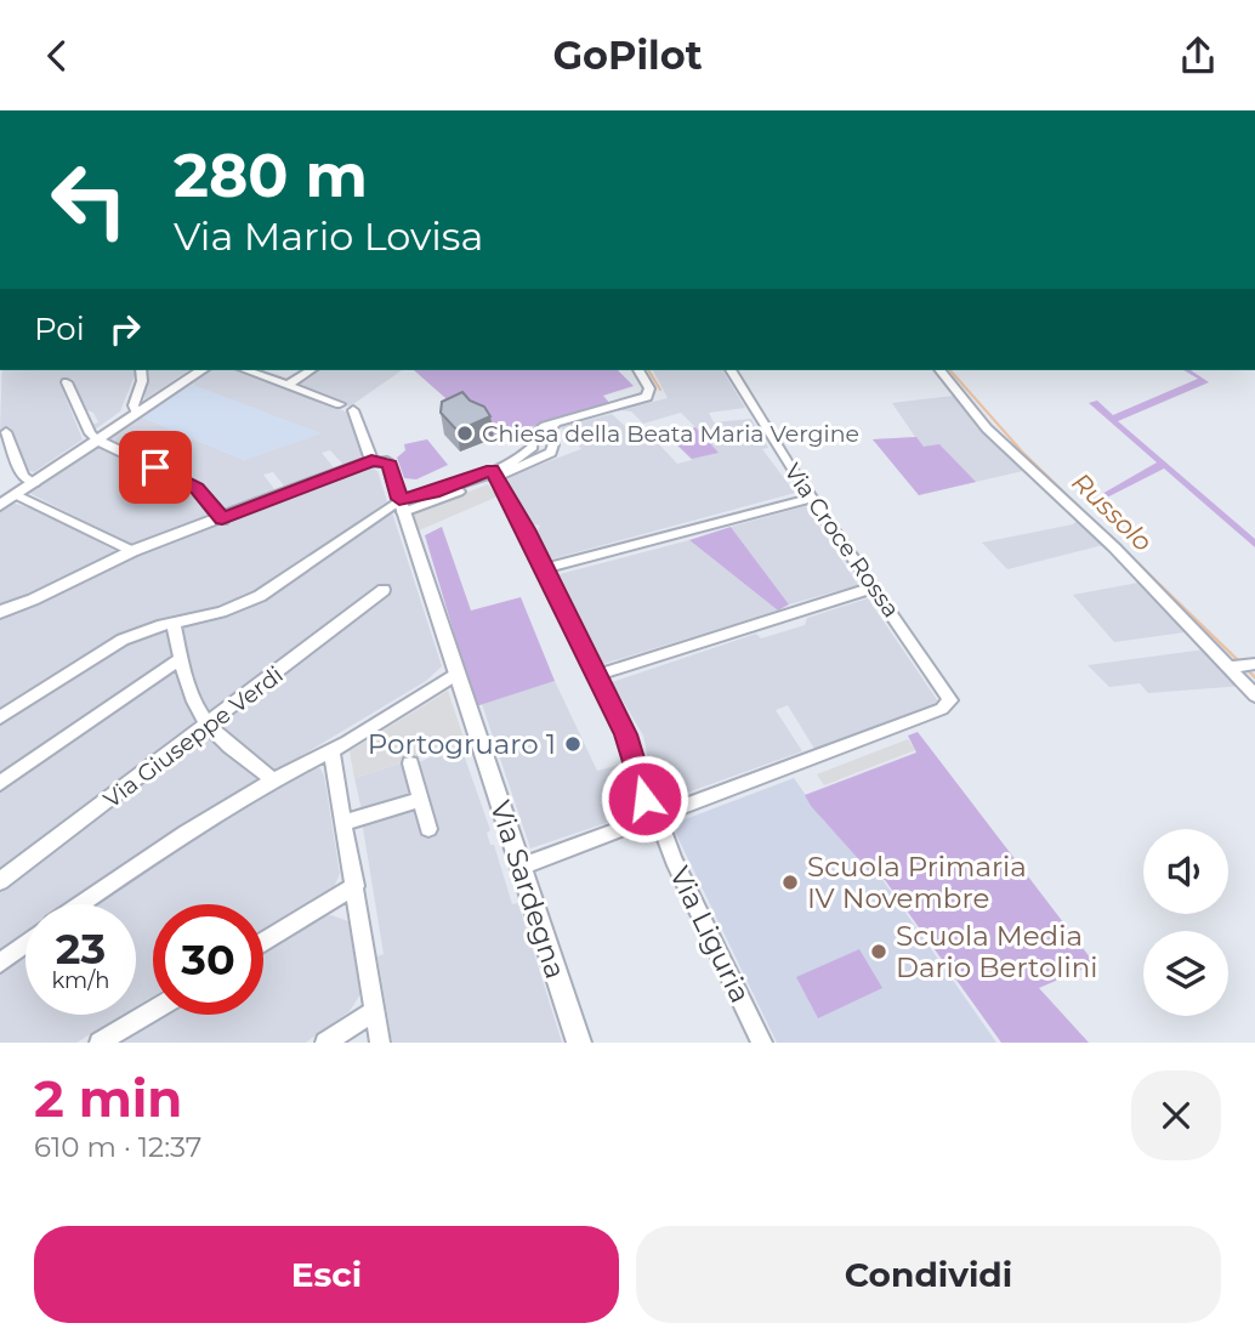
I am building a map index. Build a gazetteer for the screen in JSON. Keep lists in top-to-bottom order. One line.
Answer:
{"streets":{"street":["Via Croce Rossa","Via Giuseppe Verdi","Via Sardegna","Via Liguria"]},"crossings":[["Via Croce Rossa","Via Liguria"]],"water":["Russolo"],"places":["Chiesa della Beata Maria Vergine","Portogruaro 1","Scuola Primaria IV Novembre","Scuola Media Dario Bertolini"],"page":{"header":"GoPilot","turn":["280 m","Via Mario Lovisa"],"then":"Poi","speed":"23 km/h","limit":"30","heading":["2 min","610 m · 12:37"],"buttons":["Esci","Condividi"]}}
